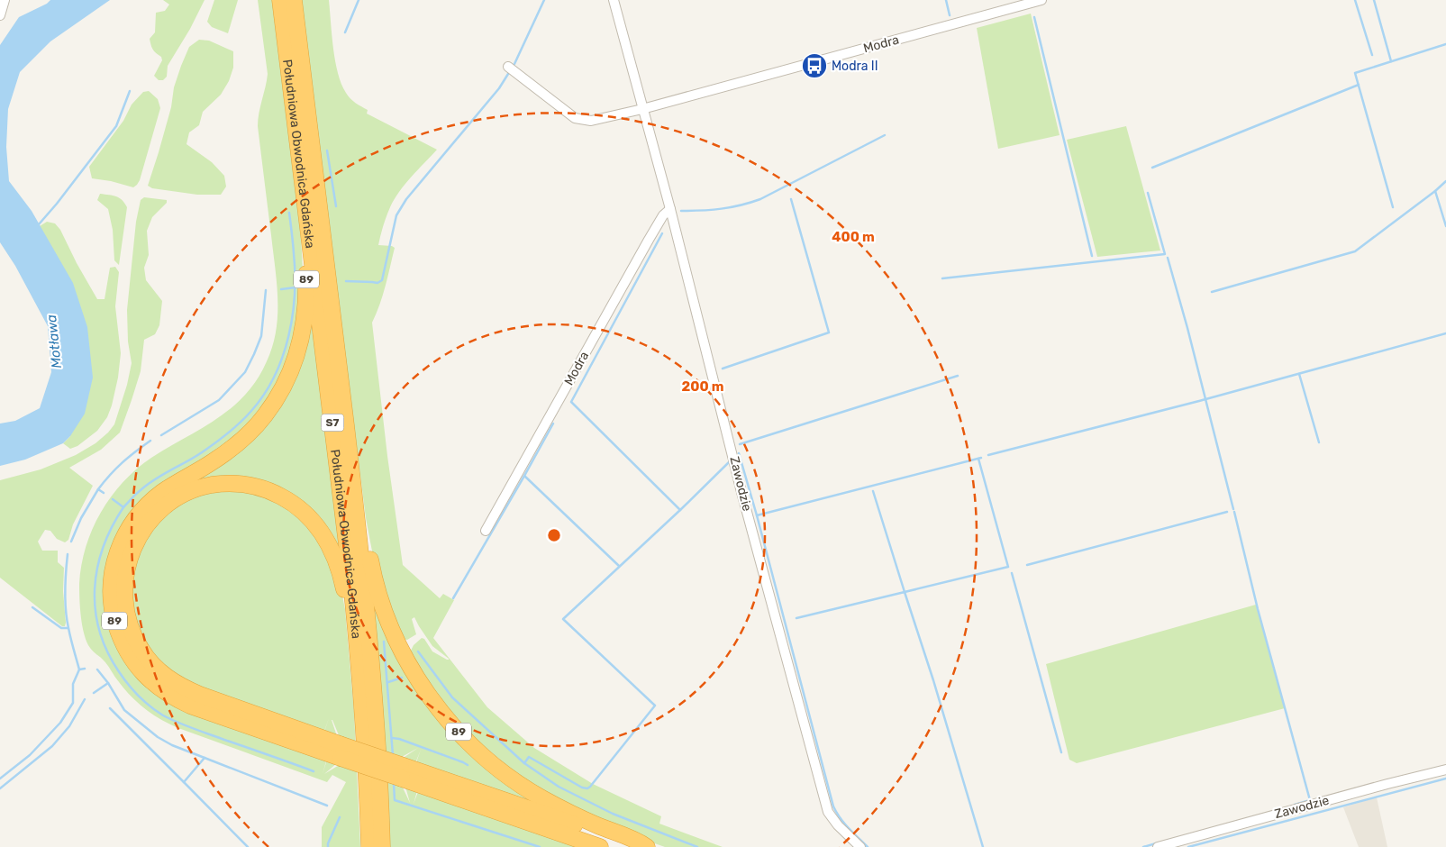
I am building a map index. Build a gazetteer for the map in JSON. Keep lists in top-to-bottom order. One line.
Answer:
{"streets":{"highway":["Południowa Obwodnica Gdańska","89","S7"],"street":["Modra","Zawodzie"]},"crossings":[["Modra","Zawodzie"],["Południowa Obwodnica Gdańska","89"]],"water":["Motława"],"places":{"bus stop":["Modra II"]},"rings":["400 m","200 m"]}
